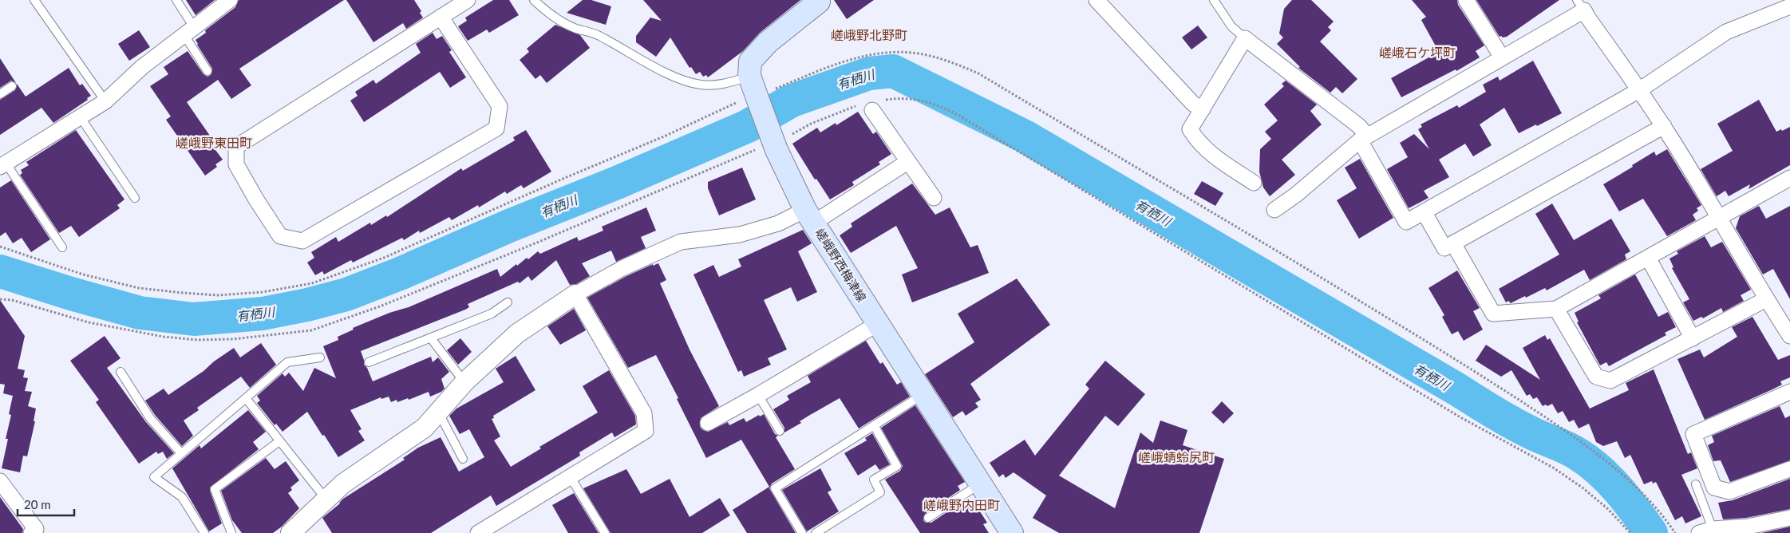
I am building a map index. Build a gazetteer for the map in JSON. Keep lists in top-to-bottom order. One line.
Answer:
{"streets":{"main road":["嵯峨野西梅津線"]},"districts":["嵯峨野北野町","嵯峨石ケ坪町","嵯峨野東田町","嵯峨蜻蛉尻町","嵯峨野内田町"],"water":["有栖川"],"scale_bar":"20 m"}
